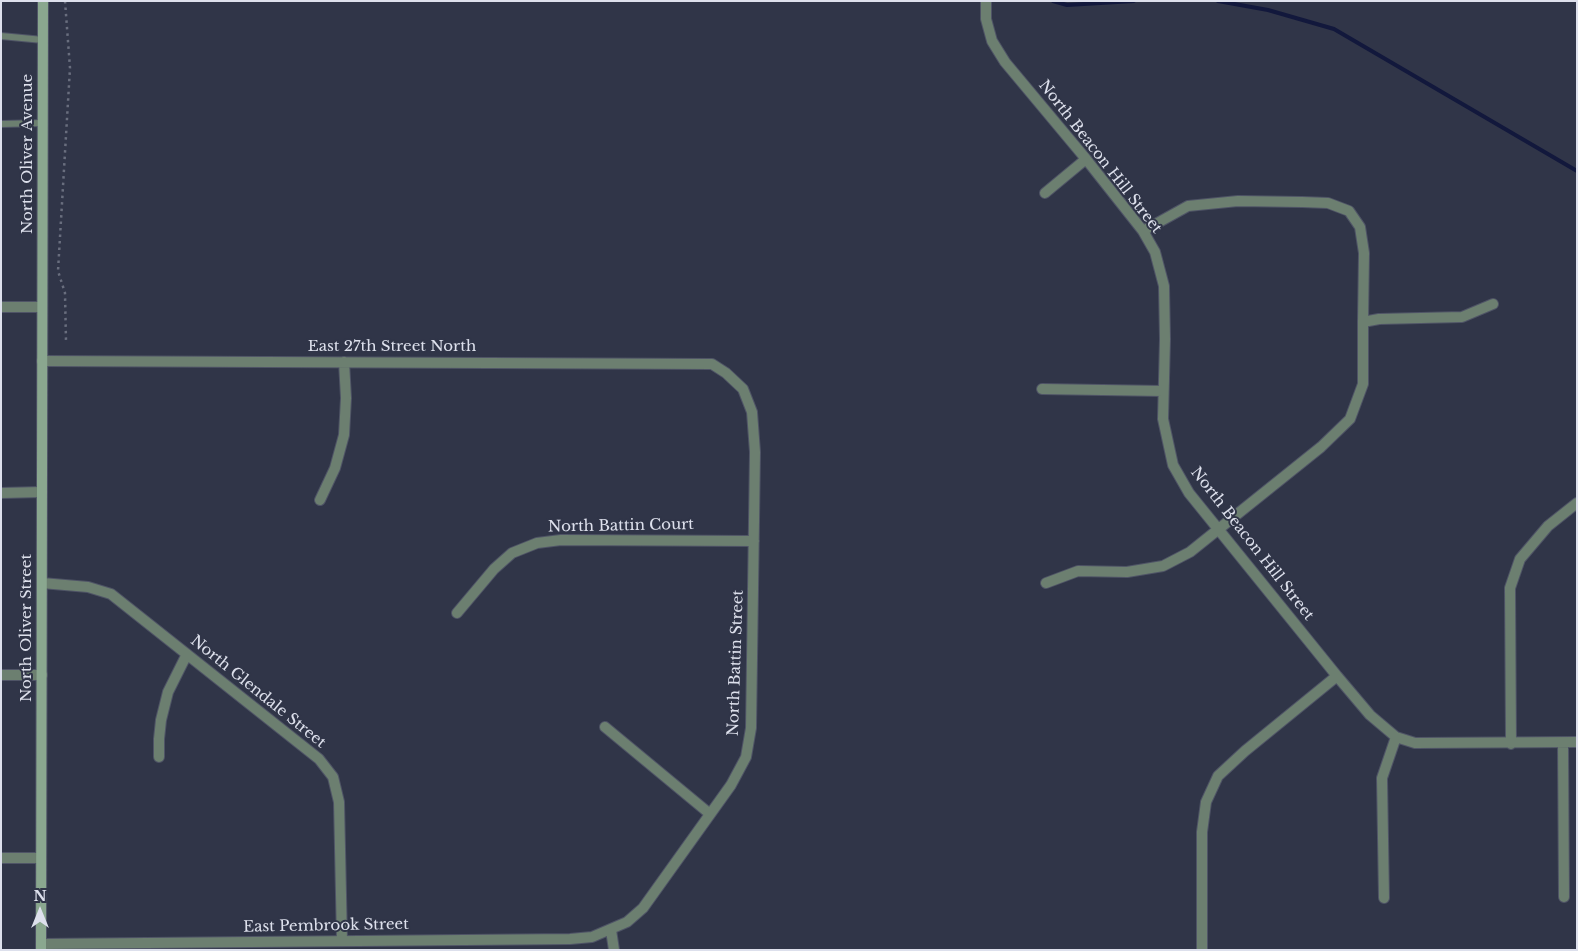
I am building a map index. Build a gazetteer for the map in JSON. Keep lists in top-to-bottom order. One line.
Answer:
{"streets":{"main road":["North Oliver Avenue","North Oliver Street"],"street":["North Beacon Hill Street","East 27th Street North","North Battin Court","North Battin Street","North Glendale Street","East Pembrook Street"]},"crossings":[["North Oliver Avenue","North Oliver Street"],["East 27th Street North","North Oliver Street"],["East 27th Street North","North Battin Street"],["North Battin Court","North Battin Street"],["North Oliver Street","North Glendale Street"],["North Oliver Street","East Pembrook Street"],["North Battin Street","East Pembrook Street"],["North Glendale Street","East Pembrook Street"]],"north":"top"}
